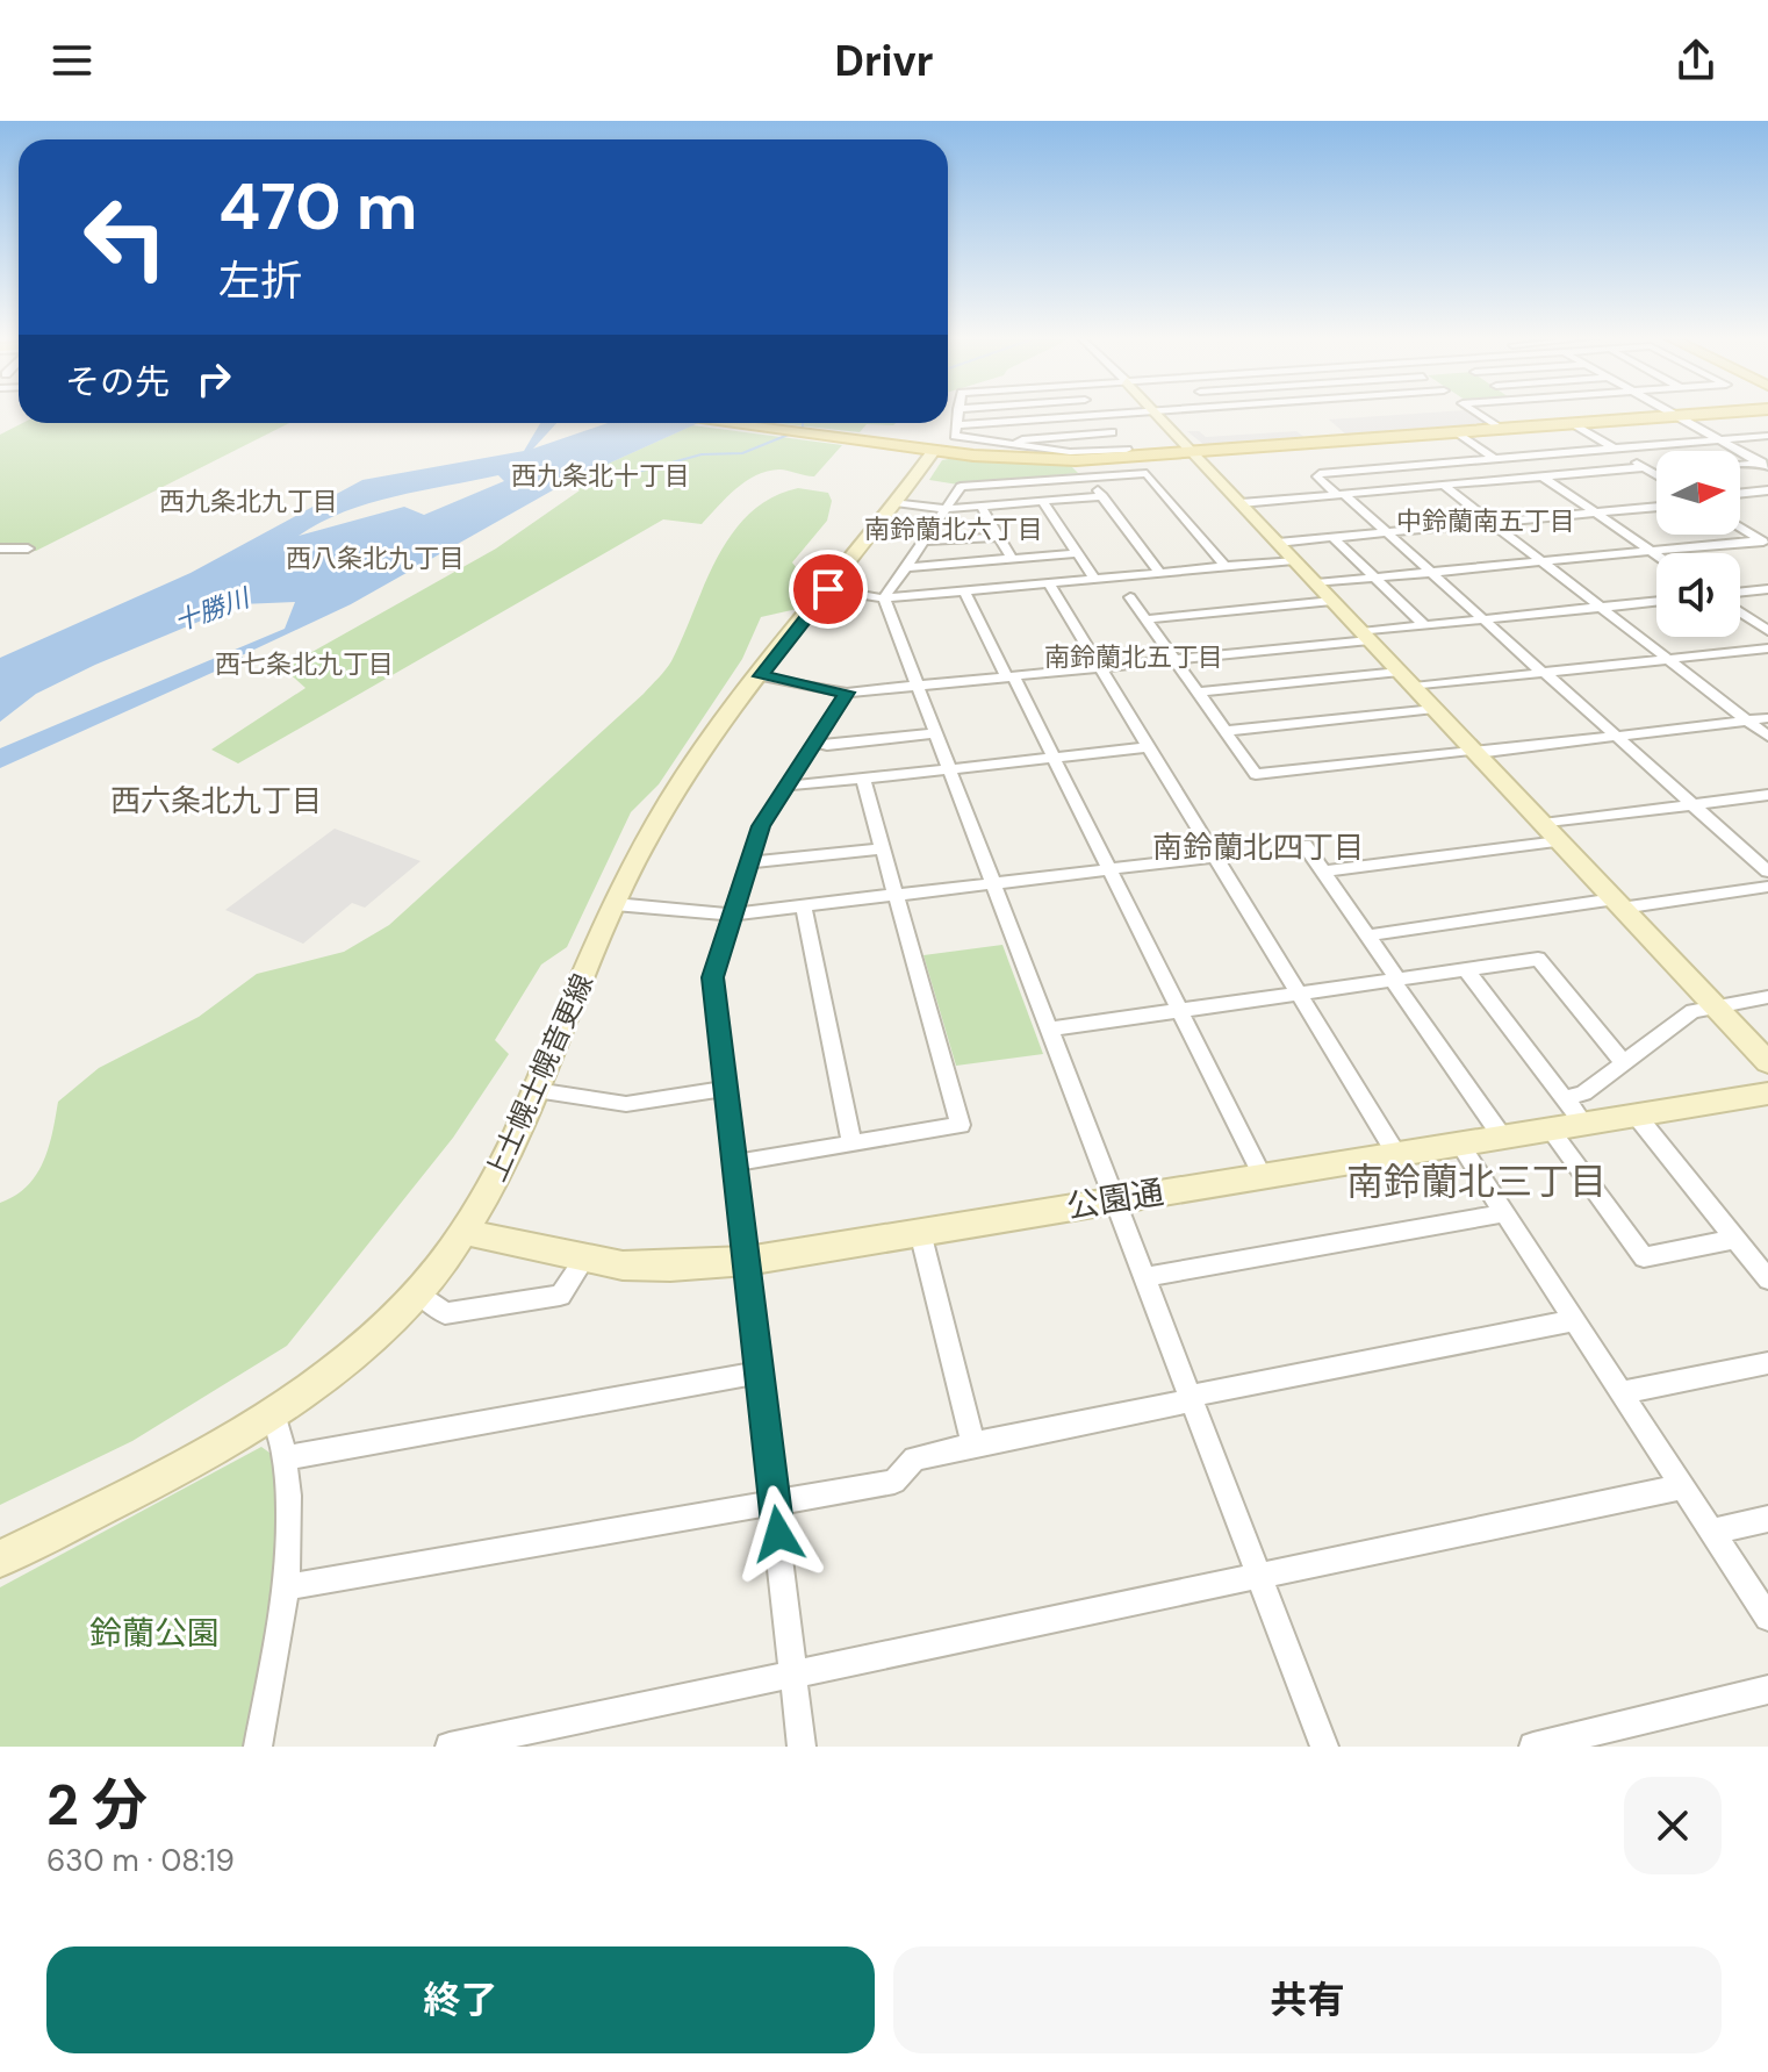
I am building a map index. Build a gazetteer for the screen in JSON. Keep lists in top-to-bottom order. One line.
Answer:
{"streets":{"street":["上士幌士幌音更線","公園通"]},"crossings":[["上士幌士幌音更線","公園通"]],"districts":["西九条北十丁目","西九条北九丁目","中鈴蘭南五丁目","南鈴蘭北六丁目","西八条北九丁目","南鈴蘭北五丁目","西七条北九丁目","西六条北九丁目","南鈴蘭北四丁目","南鈴蘭北三丁目"],"water":["十勝川"],"parks":["鈴蘭公園"],"north":"right","page":{"header":"Drivr","turn":["470 m","左折"],"then":"その先","heading":["2 分","630 m · 08:19"],"buttons":["終了","共有"]}}
